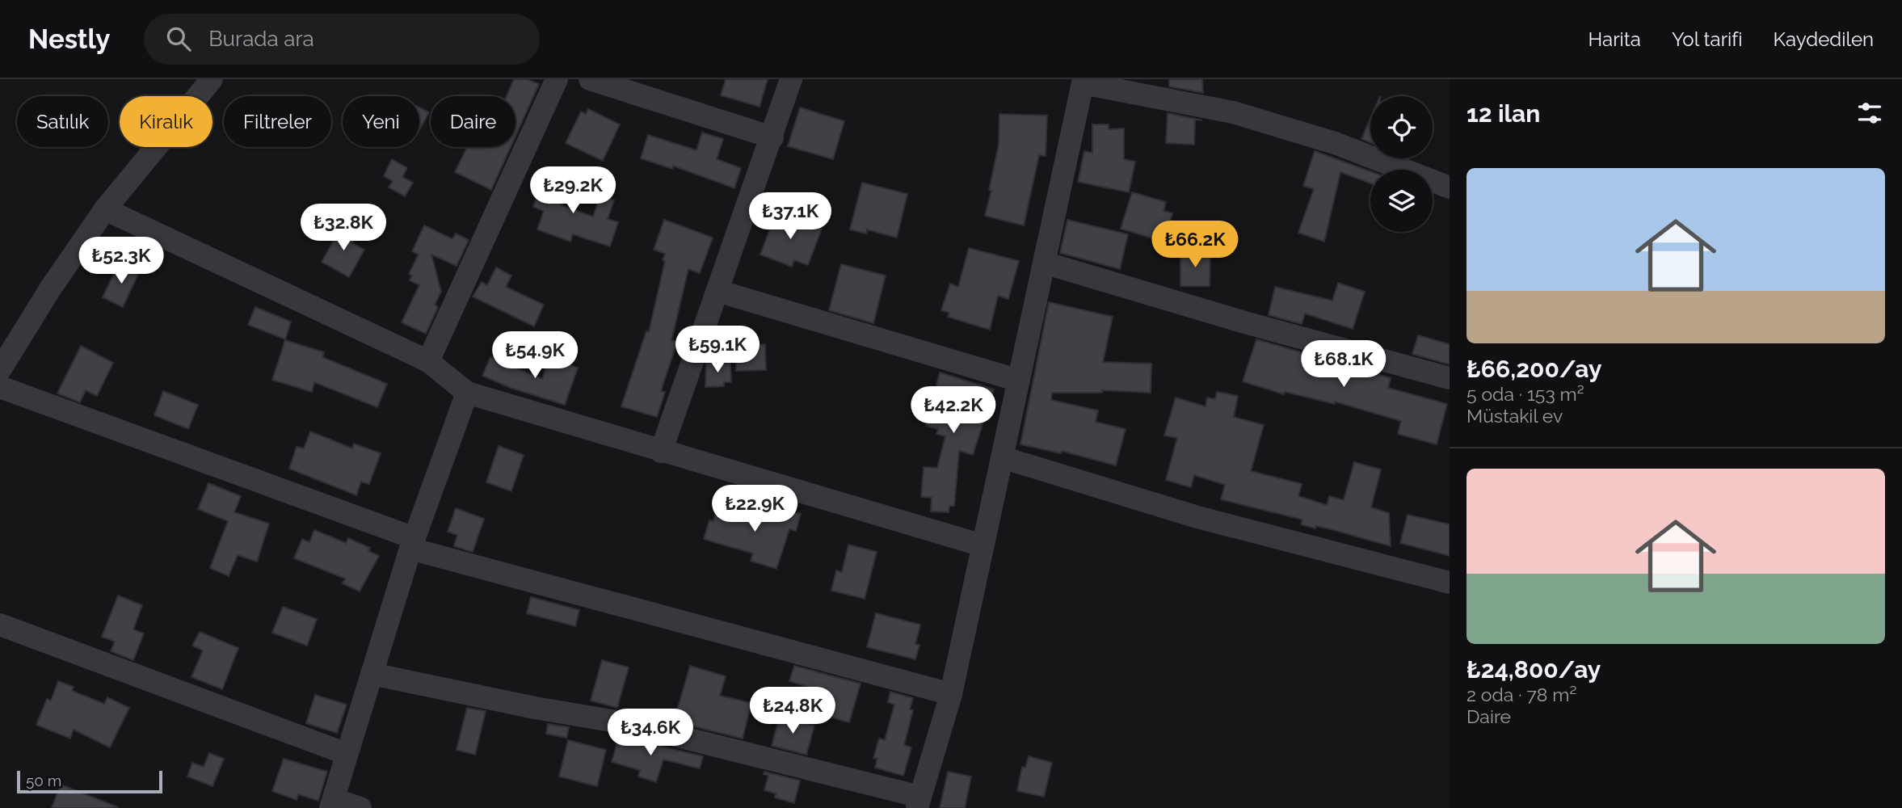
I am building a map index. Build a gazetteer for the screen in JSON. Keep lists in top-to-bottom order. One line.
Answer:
{"scale_bar":"50 m","page":{"header":"Nestly","search":"Burada ara","nav":["Harita","Yol tarifi","Kaydedilen"],"heading":"12 ilan","chip":["Satılık","Kiralık","Filtreler","Yeni","Daire"],"list":[{"name":"₺66,200/ay","note":"5 oda · 153 m² · Müstakil ev"},{"name":"₺24,800/ay","note":"2 oda · 78 m² · Daire"}],"price":["₺29.2K","₺37.1K","₺32.8K","₺66.2K","₺52.3K","₺59.1K","₺54.9K","₺68.1K","₺42.2K","₺22.9K","₺24.8K","₺34.6K"],"scale":"50 m"}}
